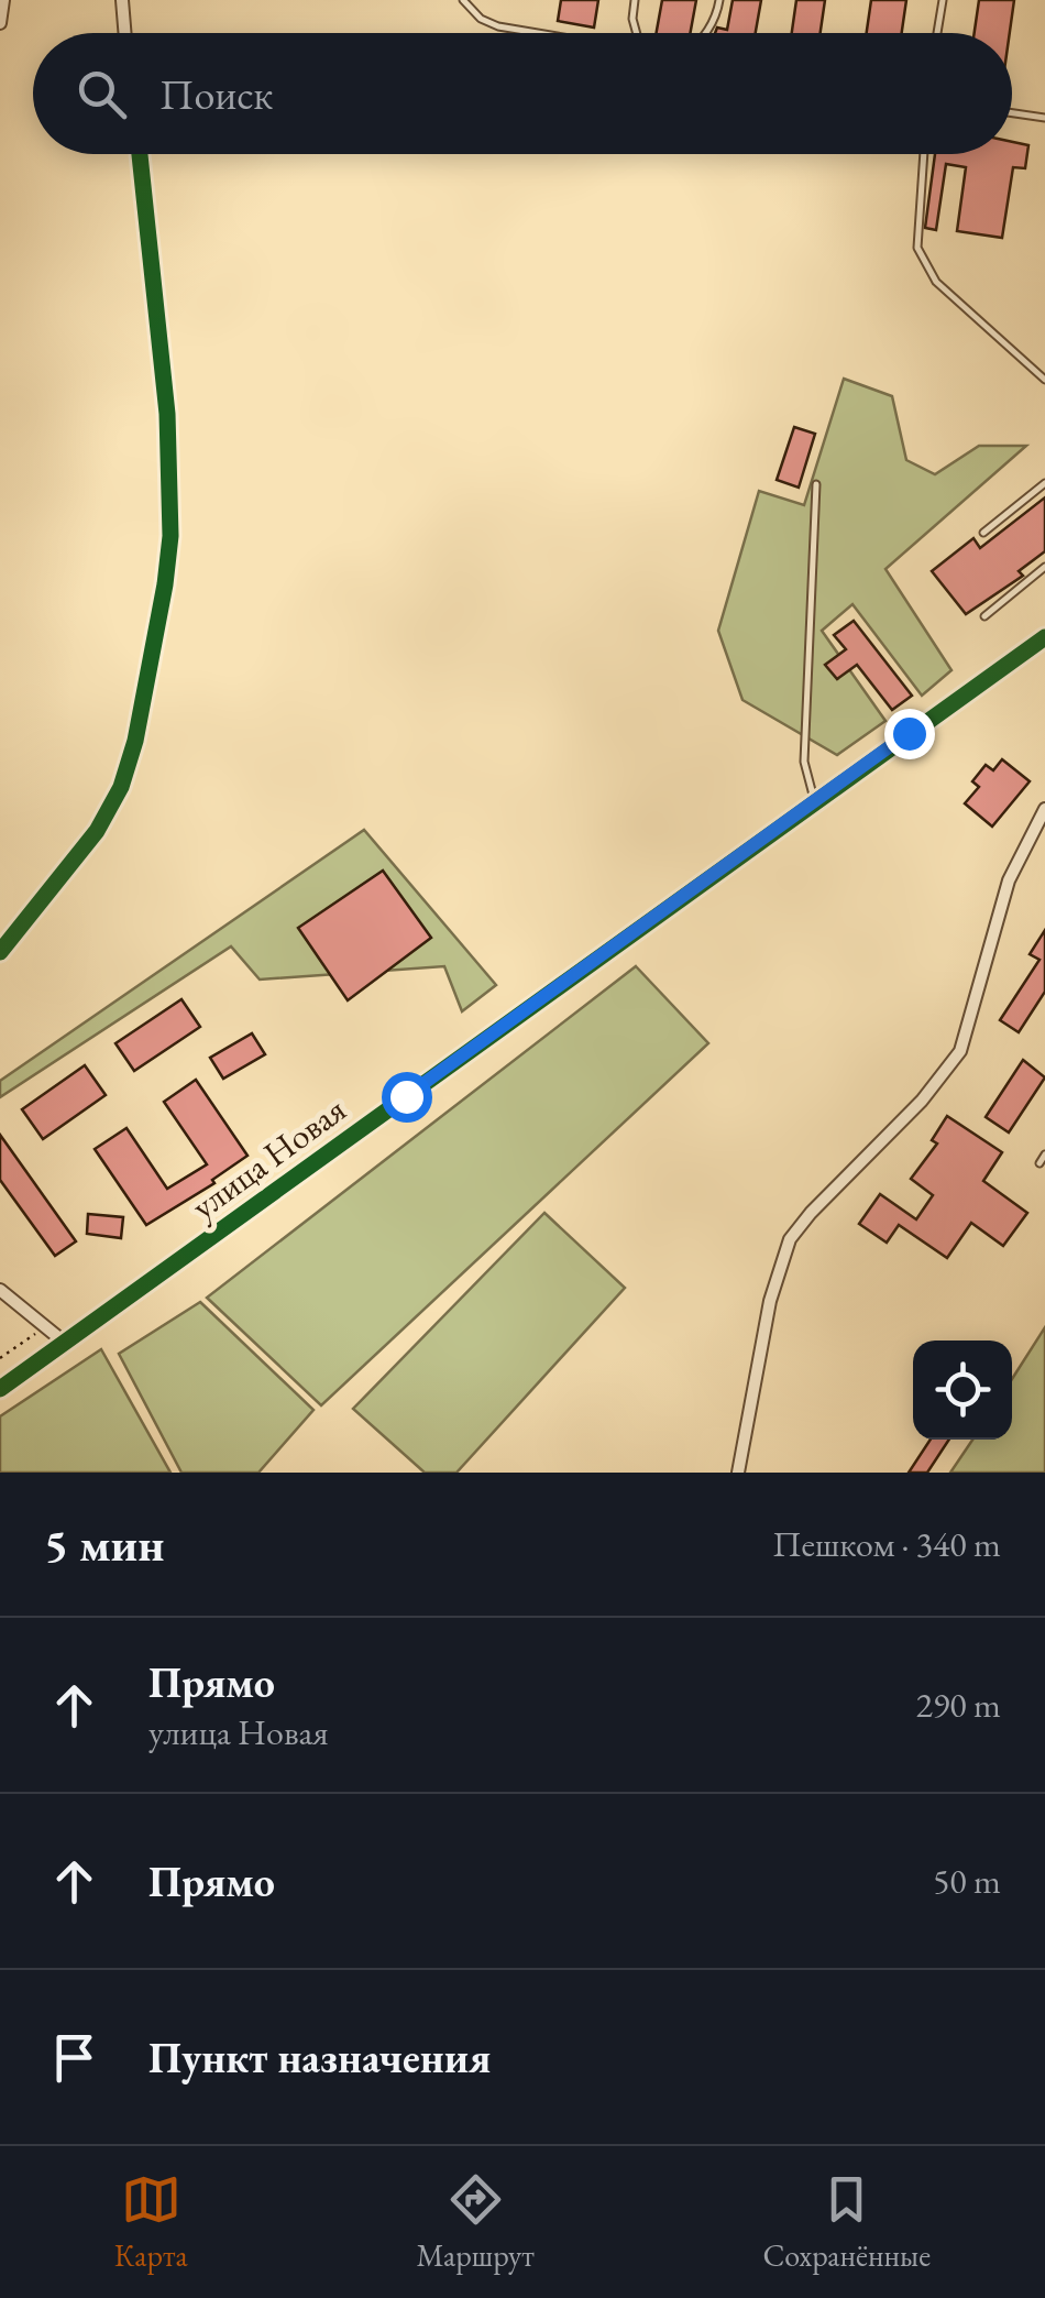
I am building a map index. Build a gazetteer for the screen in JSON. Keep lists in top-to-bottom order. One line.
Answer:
{"streets":{"street":["улица Новая"]},"page":{"search":"Поиск","heading":["5 мин","Пешком · 340 m"],"list":[["Прямо","улица Новая","290 m"],["Прямо","50 m"],"Пункт назначения"],"nav":["Карта","Маршрут","Сохранённые"]}}
